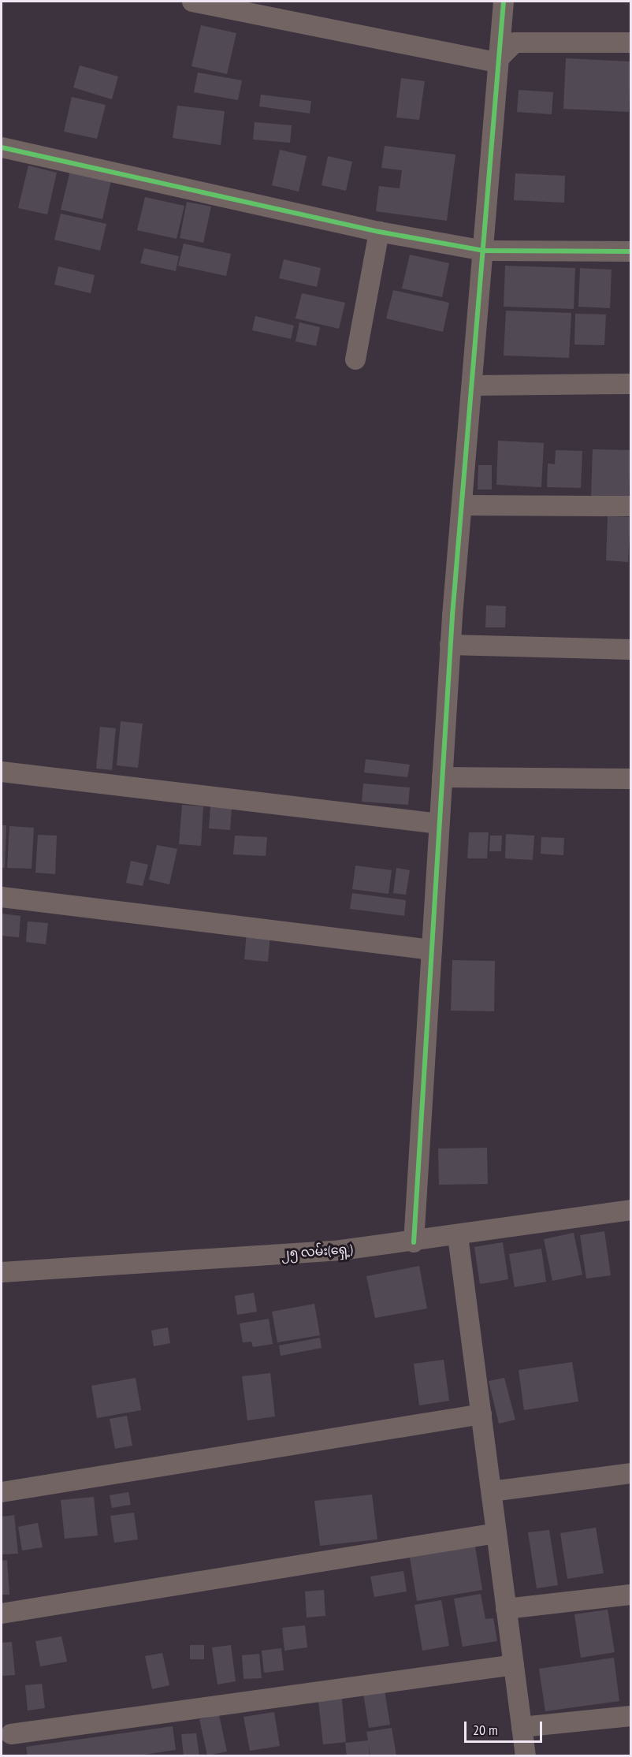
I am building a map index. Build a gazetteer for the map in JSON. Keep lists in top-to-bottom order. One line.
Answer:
{"streets":{"street":["၂၅ လမ်း(ရှေ့)"]},"scale_bar":"20 m"}
